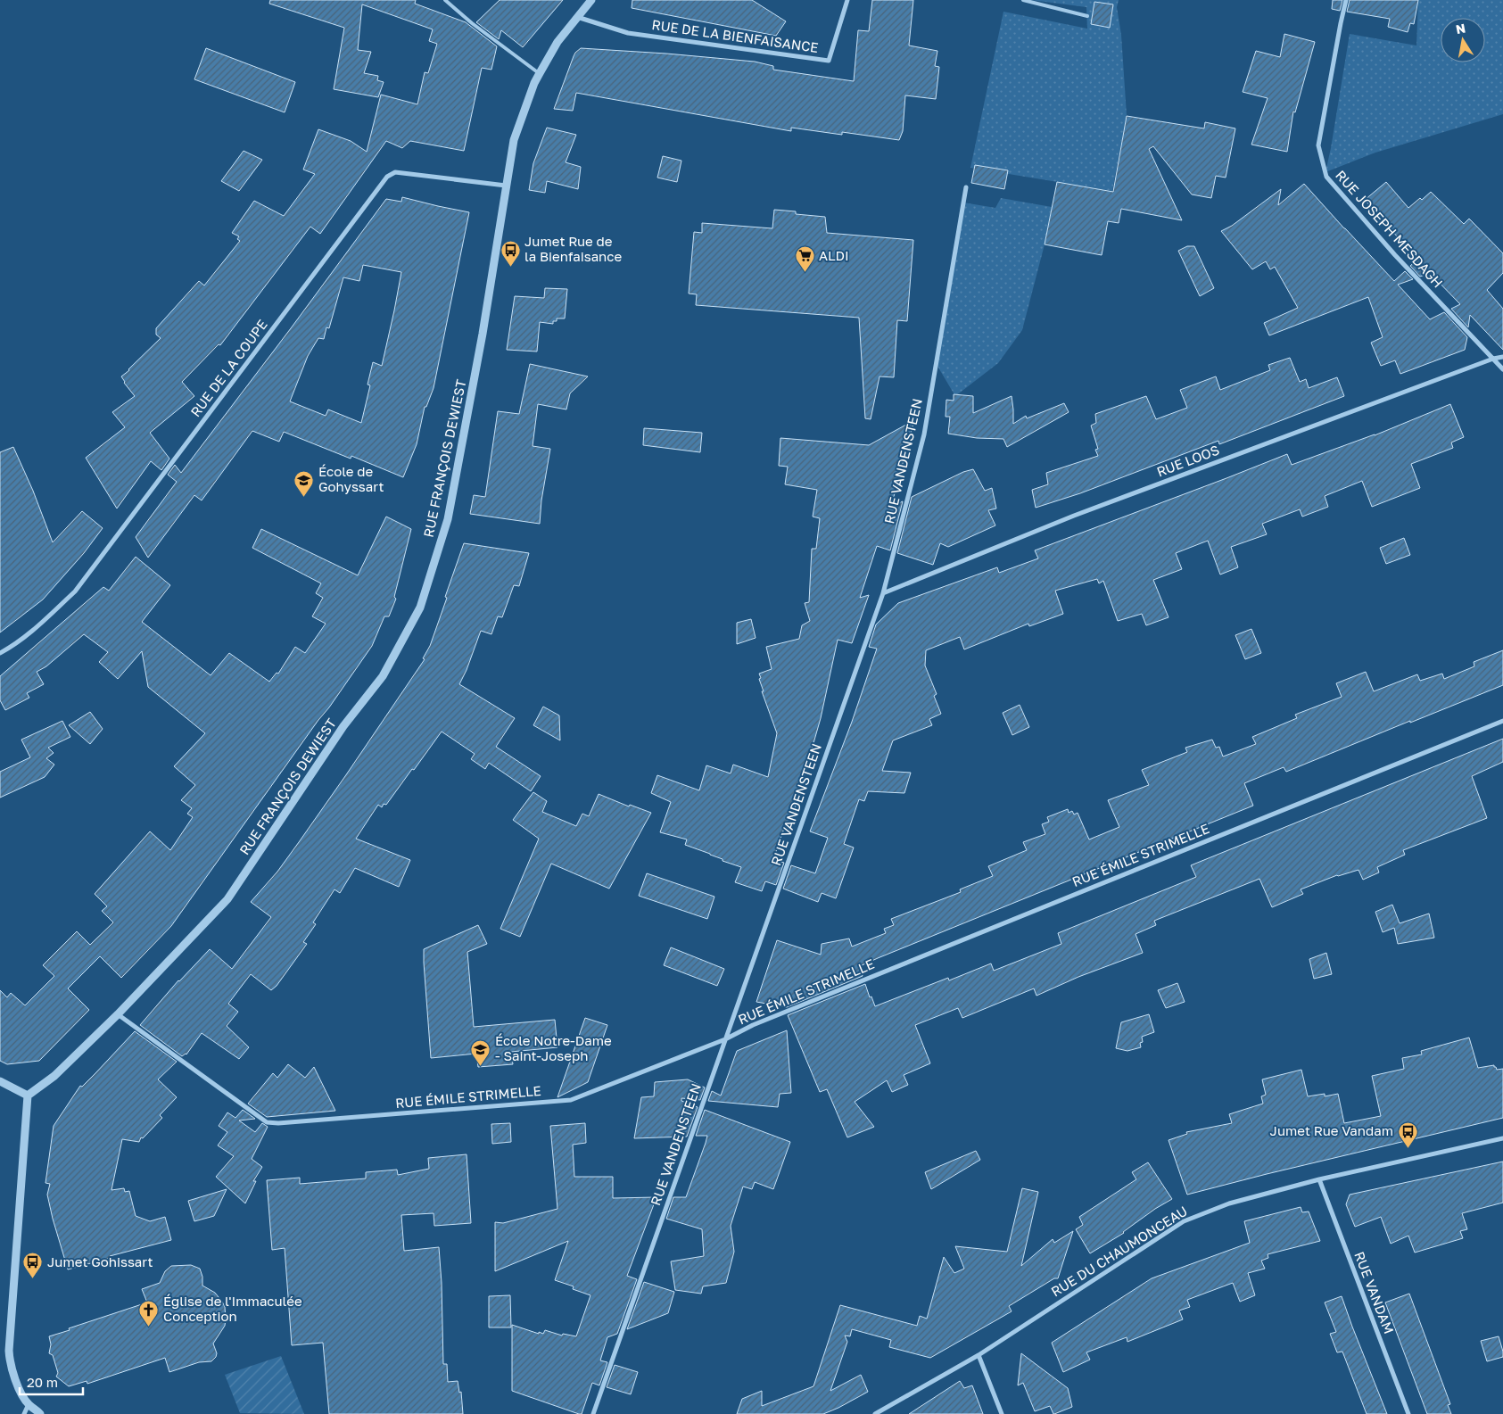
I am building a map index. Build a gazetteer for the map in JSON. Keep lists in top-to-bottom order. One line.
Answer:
{"streets":{"street":["RUE DE LA BIENFAISANCE","RUE JOSEPH MESDAGH","RUE DE LA COUPE","RUE FRANÇOIS DEWIEST","RUE VANDENSTEEN","RUE LOOS","RUE ÉMILE STRIMELLE","RUE DU CHAUMONCEAU","RUE VANDAM"]},"crossings":[["RUE DE LA BIENFAISANCE","RUE FRANÇOIS DEWIEST"],["RUE JOSEPH MESDAGH","RUE LOOS"],["RUE DE LA COUPE","RUE FRANÇOIS DEWIEST"],["RUE FRANÇOIS DEWIEST","RUE ÉMILE STRIMELLE"],["RUE VANDENSTEEN","RUE LOOS"],["RUE VANDENSTEEN","RUE ÉMILE STRIMELLE"],["RUE DU CHAUMONCEAU","RUE VANDAM"]],"places":{"bus stop":["Jumet Rue de la Bienfaisance","Jumet Rue Vandam","Jumet Gohissart"],"supermarket":["ALDI"],"school or university":["École de Gohyssart","École Notre-Dame - Saint-Joseph"],"church":["Église de l'Immaculée Conception"]},"scale_bar":"20 m","north":"top"}
